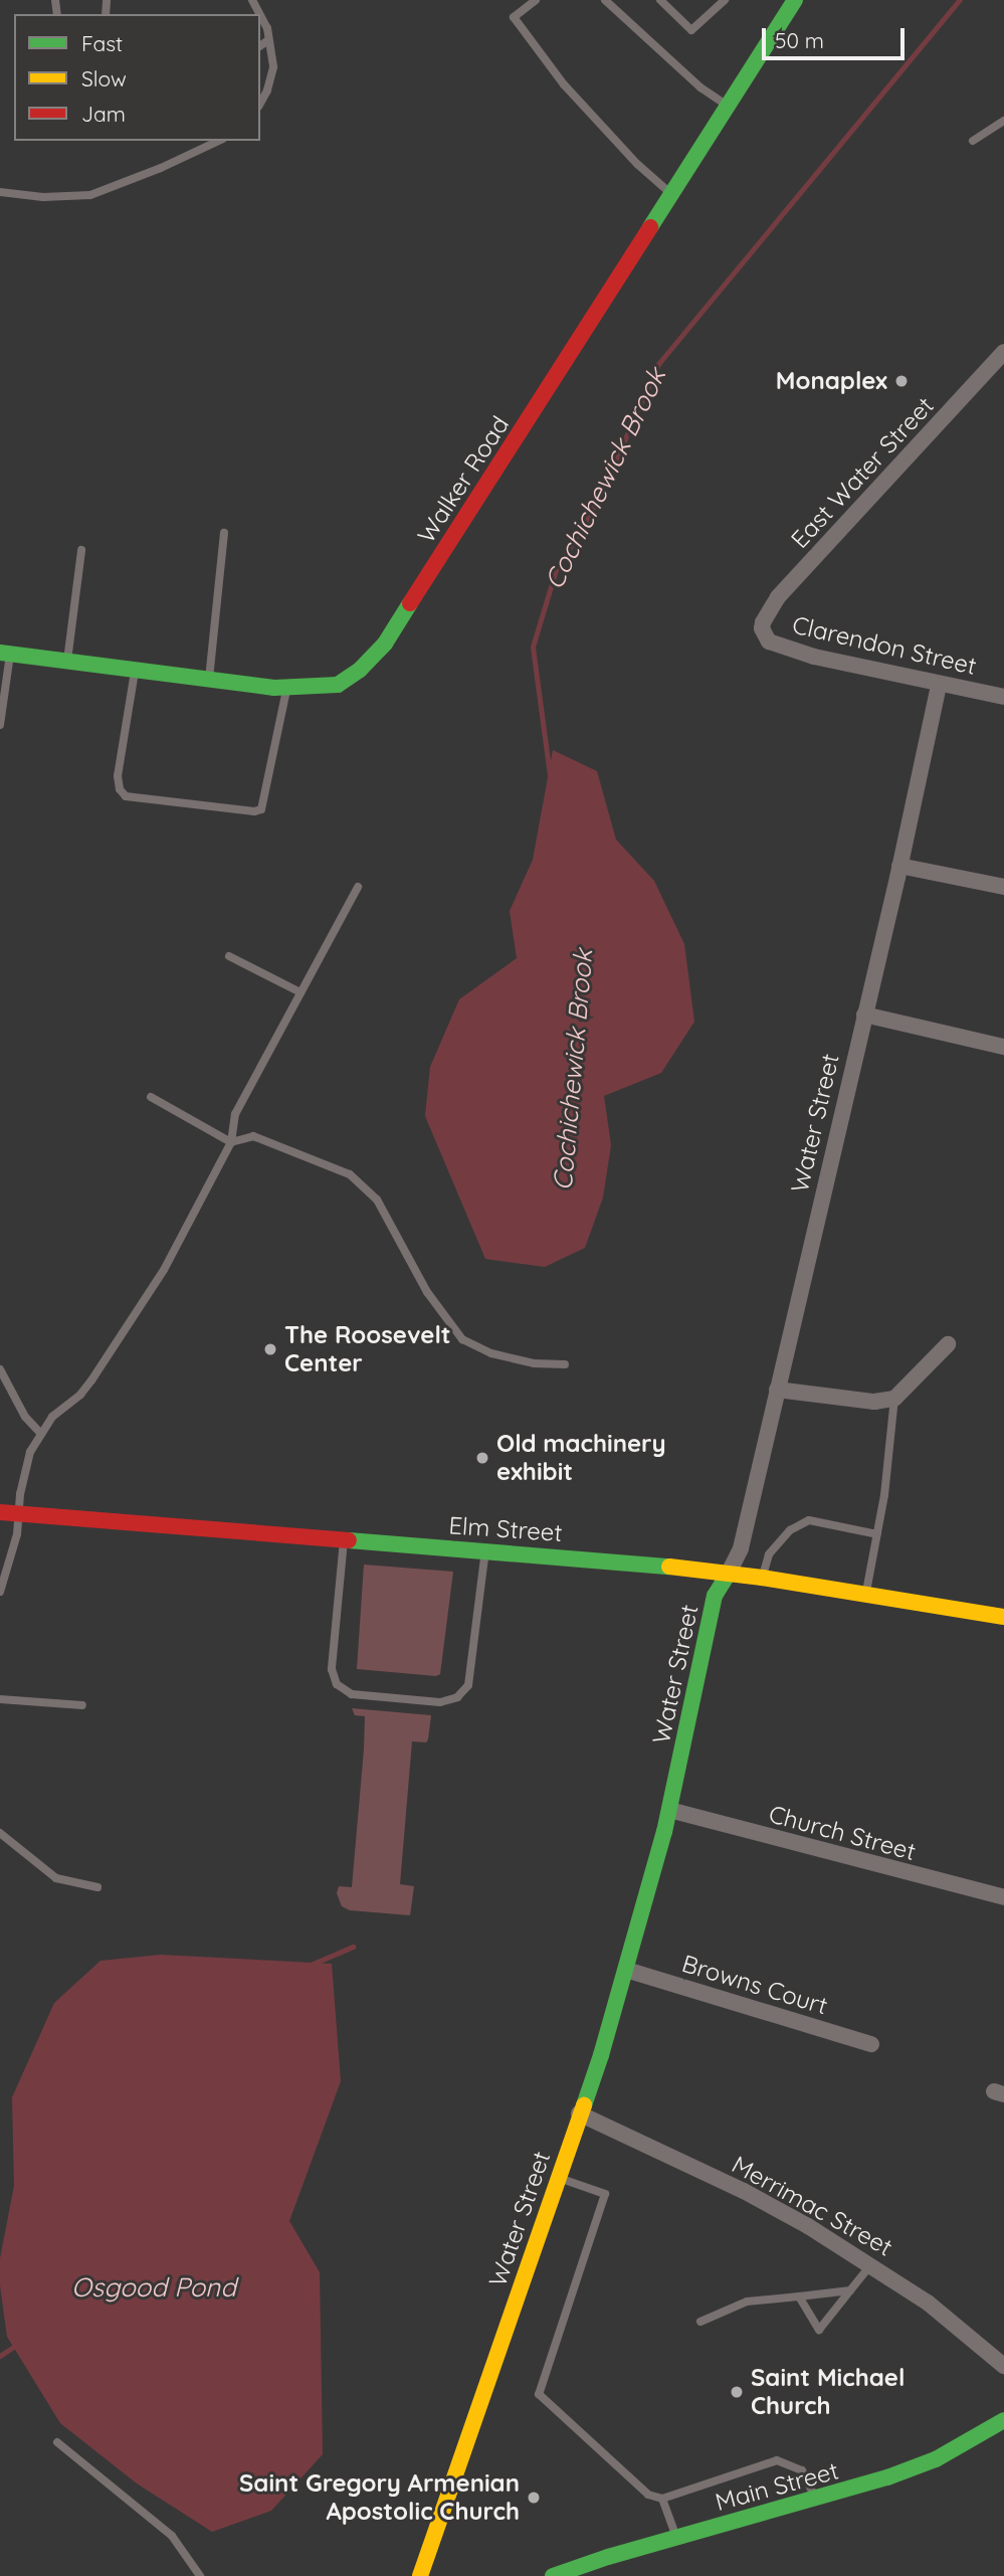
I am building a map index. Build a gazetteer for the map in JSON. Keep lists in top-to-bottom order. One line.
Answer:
{"streets":{"street":["East Water Street","Walker Road","Clarendon Street","Water Street","Elm Street","Church Street","Browns Court","Merrimac Street","Main Street"]},"crossings":[["East Water Street","Clarendon Street"],["Clarendon Street","Water Street"],["Water Street","Elm Street"],["Water Street","Church Street"],["Water Street","Browns Court"],["Water Street","Merrimac Street"]],"water":["Cochichewick Brook","Osgood Pond"],"places":["Monaplex","The Roosevelt Center","Old machinery exhibit","Saint Michael Church","Saint Gregory Armenian Apostolic Church"],"legend":["Fast","Slow","Jam"],"scale_bar":"50 m"}
